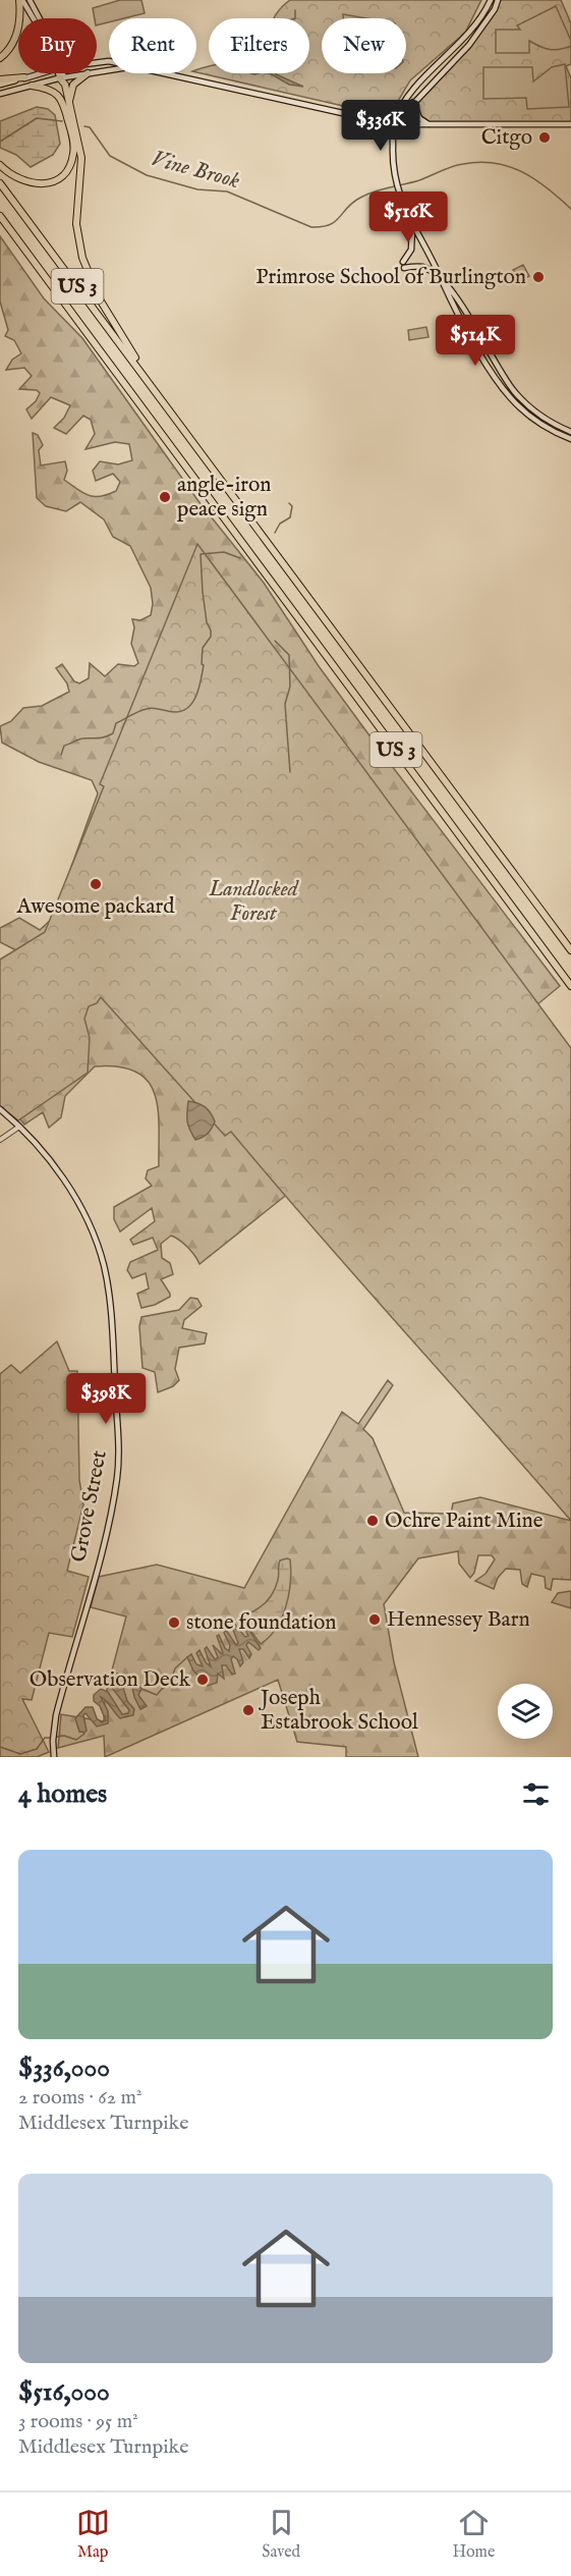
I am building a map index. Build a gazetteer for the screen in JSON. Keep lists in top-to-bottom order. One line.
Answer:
{"streets":{"highway":["US 3"],"main road":["Grove Street"]},"water":["Vine Brook"],"parks":["Landlocked Forest"],"places":["Citgo","Primrose School of Burlington","angle-iron peace sign","Awesome packard","Ochre Paint Mine","Hennessey Barn","stone foundation","Observation Deck","Joseph Estabrook School"],"page":{"chip":["Buy","Rent","Filters","New"],"price":["$336K","$516K","$514K","$398K"],"heading":"4 homes","list":[{"name":"$336,000","note":"2 rooms · 62 m² · Middlesex Turnpike"},{"name":"$516,000","note":"3 rooms · 95 m² · Middlesex Turnpike"}],"tabs":["Map","Saved","Home"]}}
